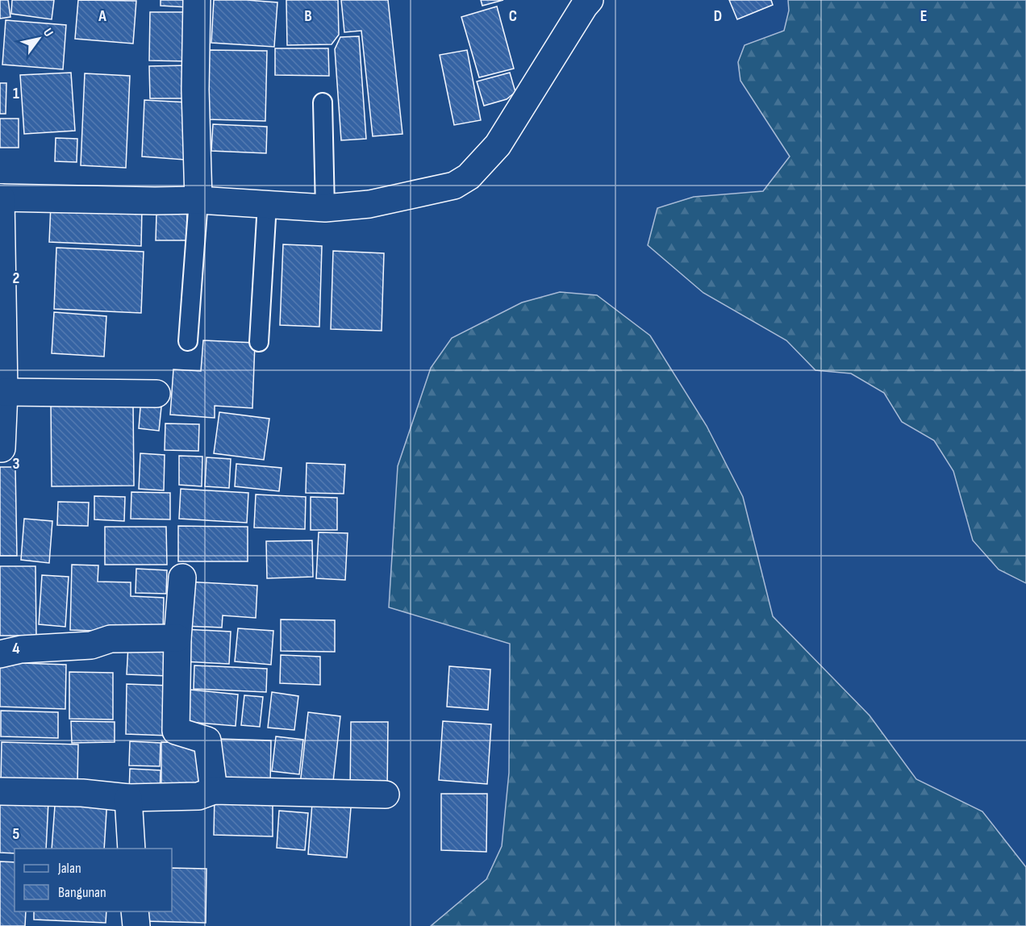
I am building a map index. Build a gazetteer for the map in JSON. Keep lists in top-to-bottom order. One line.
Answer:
{"legend":["Jalan","Bangunan"],"north":"top right","grid":{"columns":["A","B","C","D","E"],"rows":["1","2","3","4","5"]}}
